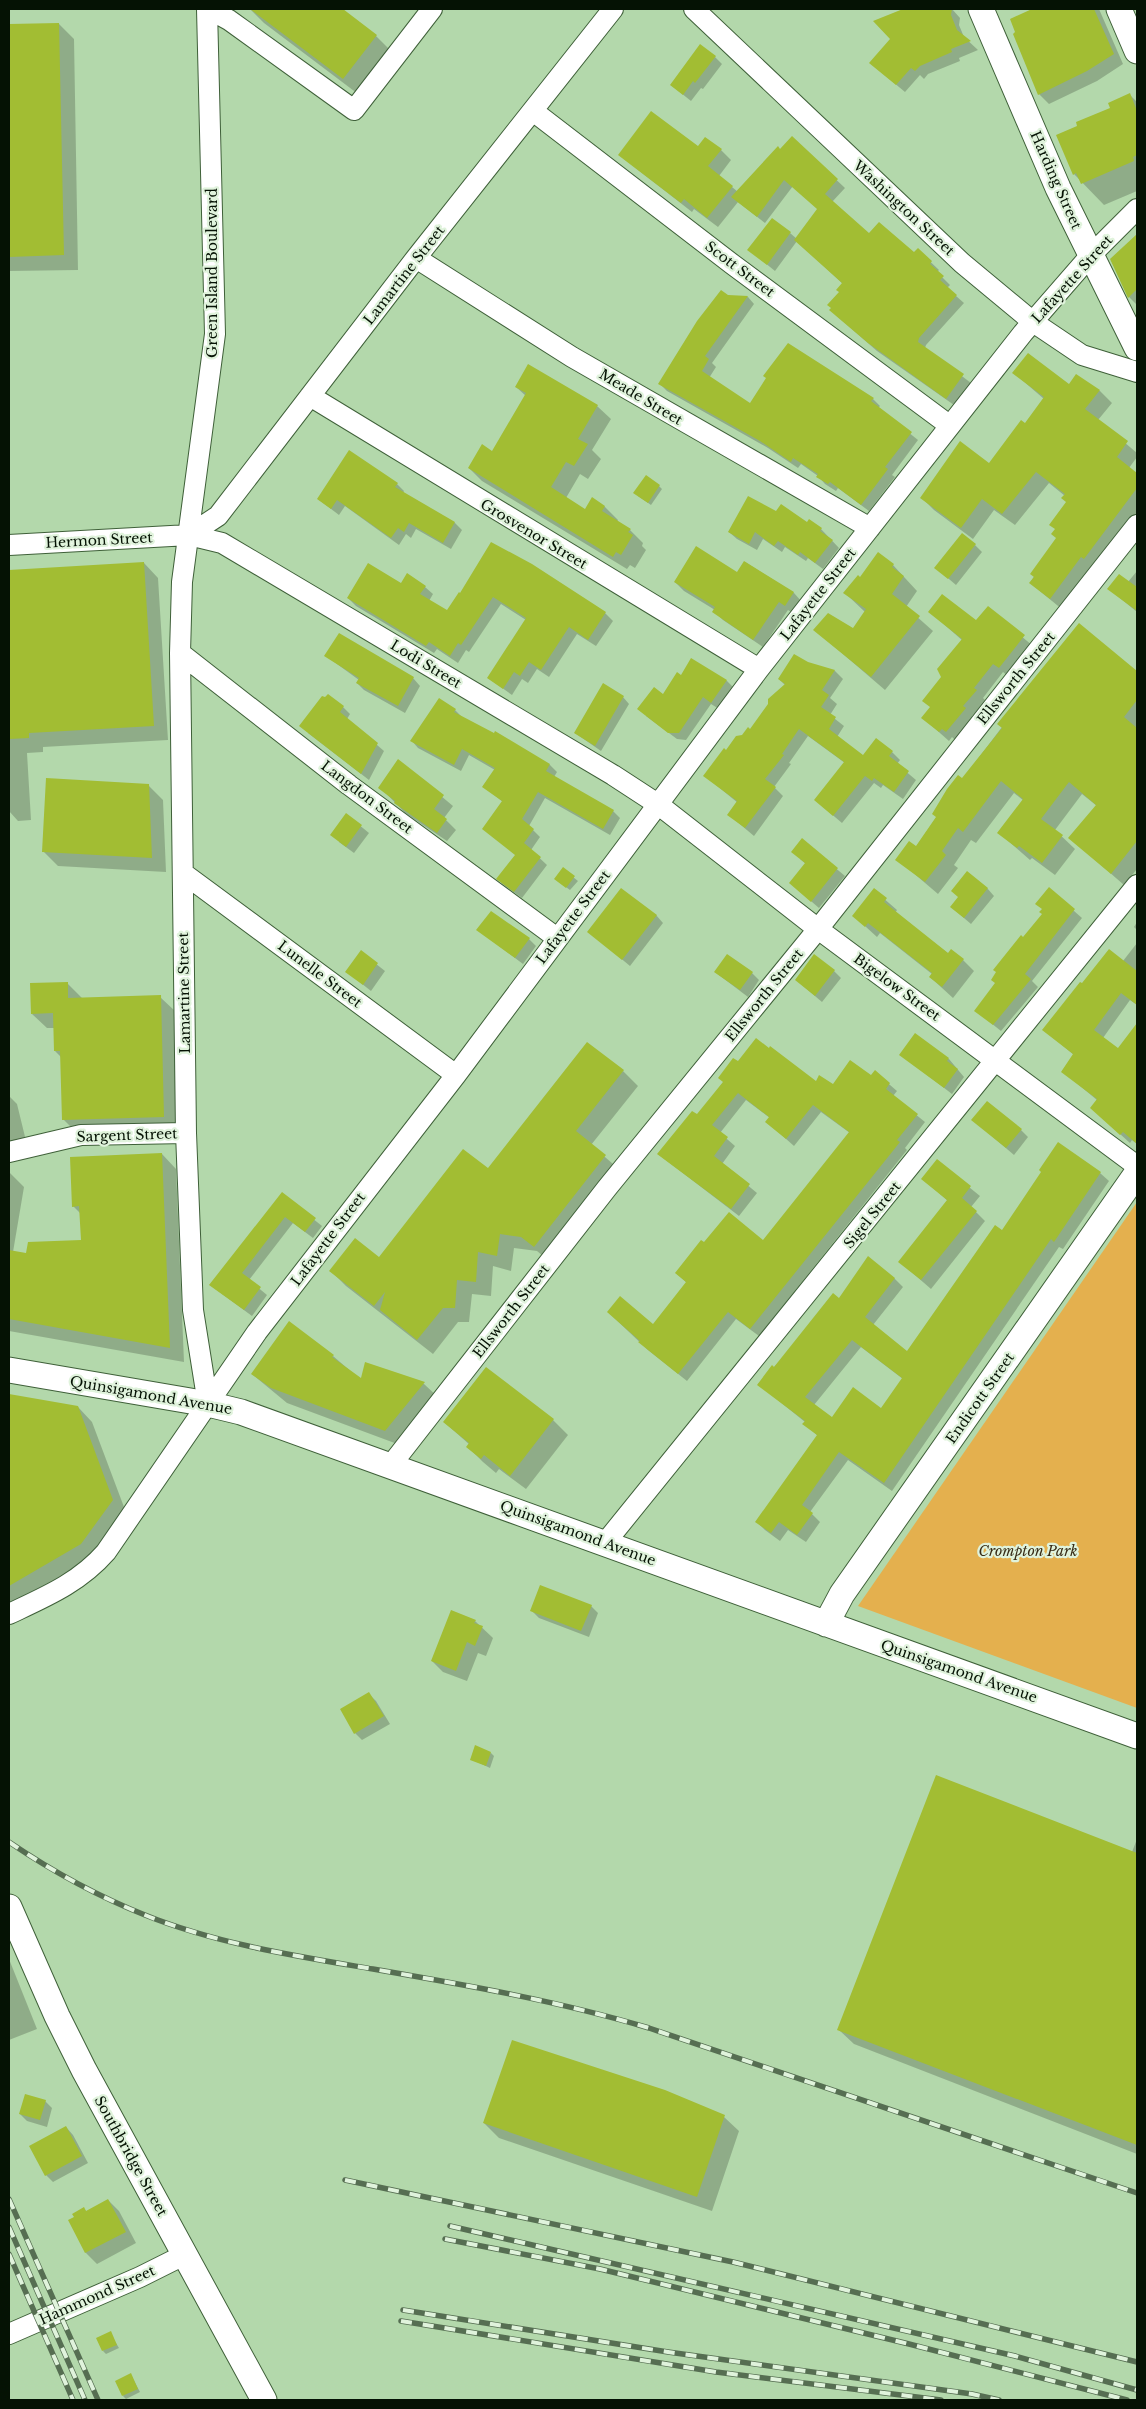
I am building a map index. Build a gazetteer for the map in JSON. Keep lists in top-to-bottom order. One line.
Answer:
{"streets":{"main road":["Harding Street","Quinsigamond Avenue","Endicott Street","Southbridge Street"],"street":["Washington Street","Scott Street","Green Island Boulevard","Lamartine Street","Lafayette Street","Meade Street","Grosvenor Street","Hermon Street","Lodi Street","Ellsworth Street","Langdon Street","Lunelle Street","Bigelow Street","Sargent Street","Sigel Street","Hammond Street"]},"crossings":[["Harding Street","Lafayette Street"],["Washington Street","Lafayette Street"],["Scott Street","Lamartine Street"],["Scott Street","Lafayette Street"],["Green Island Boulevard","Lamartine Street"],["Green Island Boulevard","Hermon Street"],["Green Island Boulevard","Lodi Street"],["Lamartine Street","Lafayette Street"],["Lamartine Street","Meade Street"],["Lamartine Street","Grosvenor Street"],["Lamartine Street","Hermon Street"],["Lamartine Street","Lodi Street"],["Lamartine Street","Langdon Street"],["Lamartine Street","Lunelle Street"],["Lamartine Street","Sargent Street"],["Lamartine Street","Quinsigamond Avenue"],["Lafayette Street","Meade Street"],["Lafayette Street","Grosvenor Street"],["Lafayette Street","Lodi Street"],["Lafayette Street","Langdon Street"],["Lafayette Street","Lunelle Street"],["Lafayette Street","Bigelow Street"],["Lafayette Street","Quinsigamond Avenue"],["Hermon Street","Lodi Street"],["Lodi Street","Bigelow Street"],["Ellsworth Street","Bigelow Street"],["Ellsworth Street","Quinsigamond Avenue"],["Bigelow Street","Sigel Street"],["Sigel Street","Quinsigamond Avenue"],["Quinsigamond Avenue","Endicott Street"],["Southbridge Street","Hammond Street"]],"parks":["Crompton Park"]}
